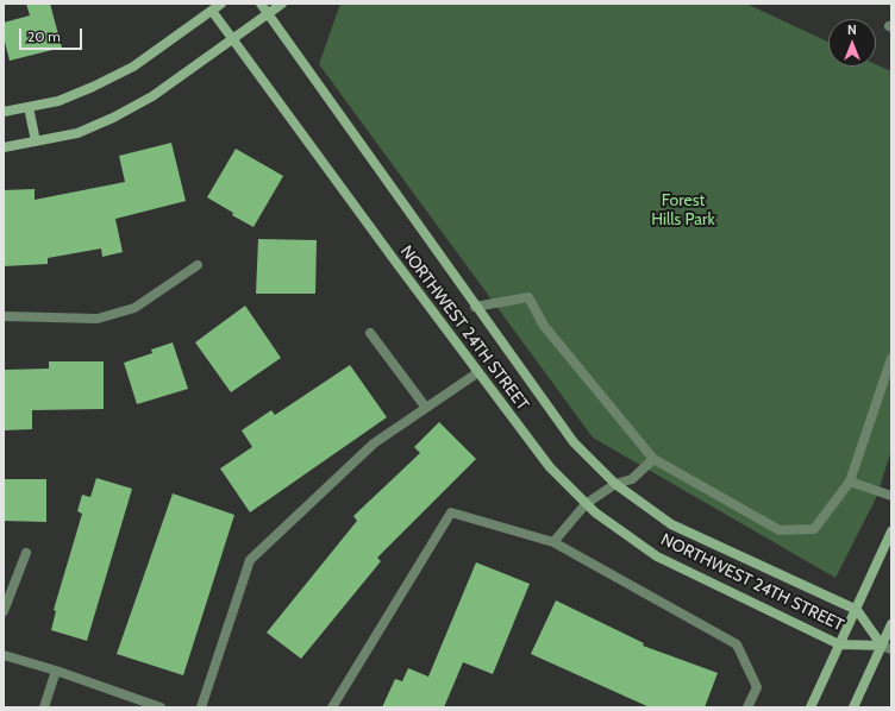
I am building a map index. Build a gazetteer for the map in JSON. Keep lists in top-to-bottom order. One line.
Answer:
{"streets":{"street":["NORTHWEST 24TH STREET"]},"parks":["Forest Hills Park"],"scale_bar":"20 m","north":"top"}
